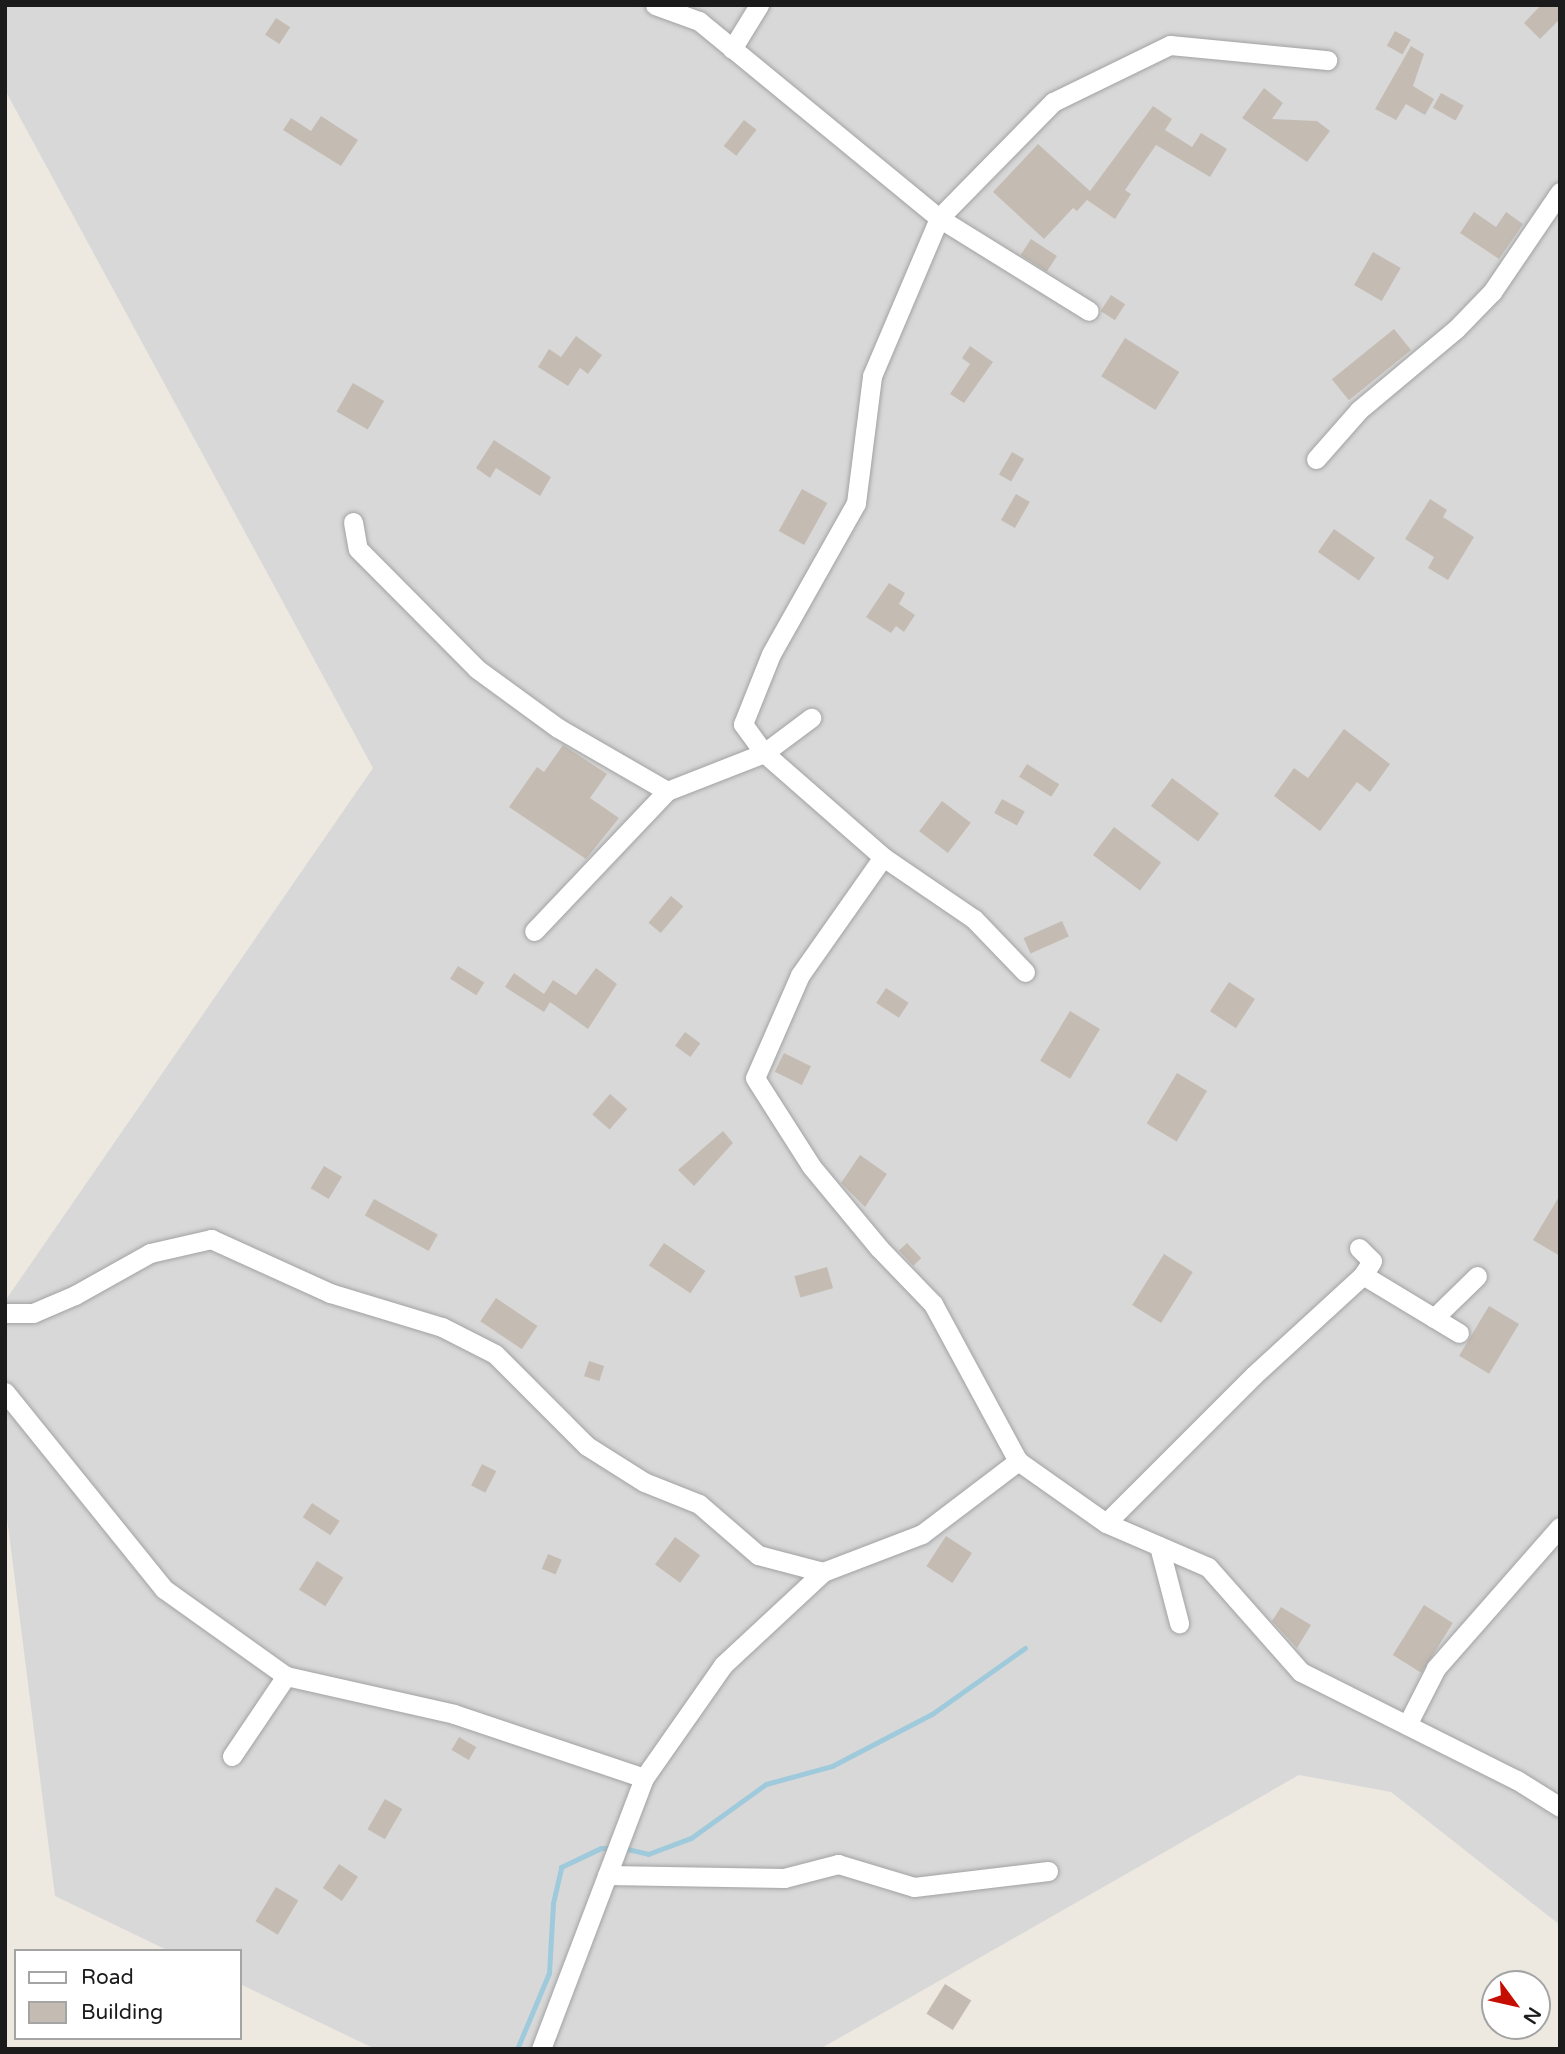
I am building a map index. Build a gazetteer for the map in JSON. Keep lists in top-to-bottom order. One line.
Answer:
{"legend":["Road","Building"],"north":"bottom right"}
